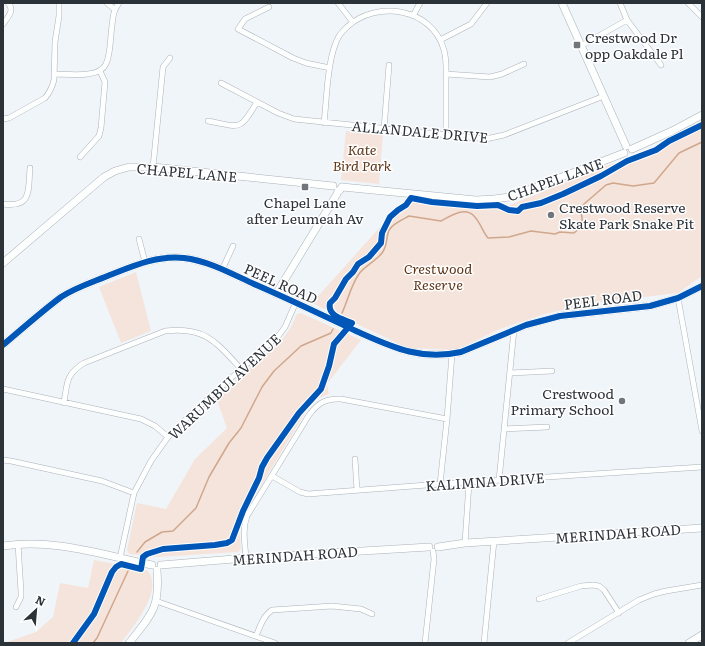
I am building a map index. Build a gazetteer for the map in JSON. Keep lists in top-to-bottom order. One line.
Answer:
{"streets":{"main road":["CHAPEL LANE","PEEL ROAD","MERINDAH ROAD"],"street":["ALLANDALE DRIVE","WARUMBUI AVENUE","KALIMNA DRIVE"]},"crossings":[["PEEL ROAD","WARUMBUI AVENUE"],["WARUMBUI AVENUE","MERINDAH ROAD"]],"parks":["Kate Bird Park","Crestwood Reserve"],"places":{"transit":["Crestwood Dr opp Oakdale Pl","Chapel Lane after Leumeah Av"],"other":["Crestwood Reserve Skate Park Snake Pit","Crestwood Primary School"]},"north":"top right"}
